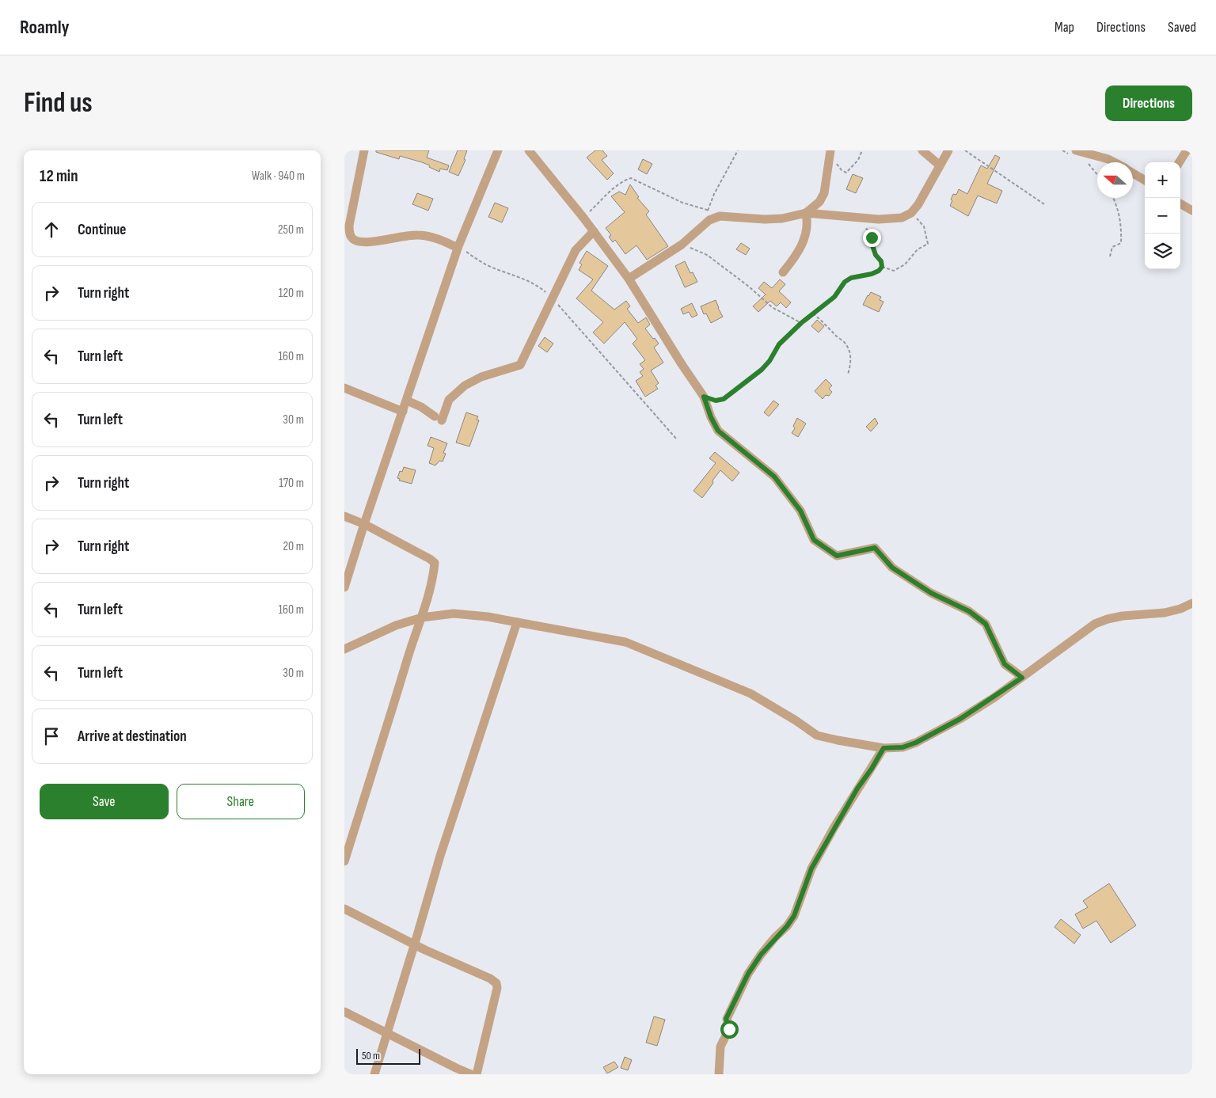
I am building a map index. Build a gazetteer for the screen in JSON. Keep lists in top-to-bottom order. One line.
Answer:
{"scale_bar":"50 m","north":"left","page":{"header":"Roamly","nav":["Map","Directions","Saved"],"buttons":["Directions",["Save","Share"]],"title":"Find us","heading":["12 min","Walk · 940 m"],"map_buttons":["+","−"],"list":[["Continue","250 m"],["Turn right","120 m"],["Turn left","160 m"],["Turn left","30 m"],["Turn right","170 m"],["Turn right","20 m"],["Turn left","160 m"],["Turn left","30 m"],"Arrive at destination"],"scale":"50 m"}}
